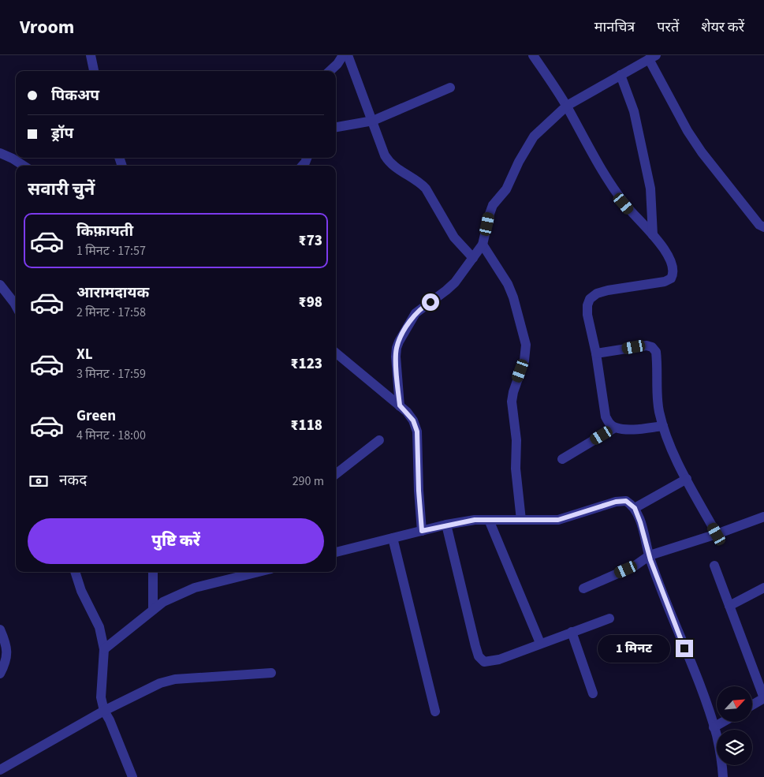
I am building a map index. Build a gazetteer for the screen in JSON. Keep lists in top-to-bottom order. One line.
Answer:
{"north":"top right","page":{"header":"Vroom","nav":["मानचित्र","परतें","शेयर करें"],"banner":["पिकअप","ड्रॉप"],"heading":"सवारी चुनें","list":[{"name":"किफ़ायती","note":"1 मिनट · 17:57","value":"₹73"},{"name":"आरामदायक","note":"2 मिनट · 17:58","value":"₹98"},{"name":"XL","note":"3 मिनट · 17:59","value":"₹123"},{"name":"Green","note":"4 मिनट · 18:00","value":"₹118"}],"pay":["नकद","290 m"],"buttons":"पुष्टि करें","bubble":"1 मिनट"}}
